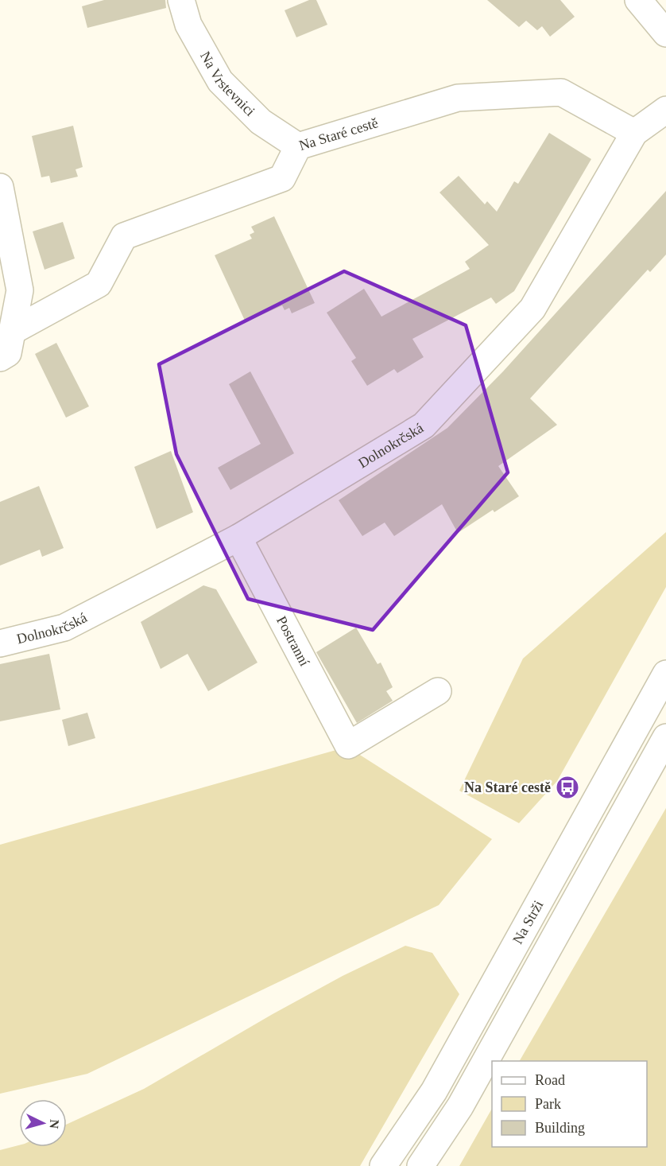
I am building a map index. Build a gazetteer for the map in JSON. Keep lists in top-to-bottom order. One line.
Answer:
{"streets":{"street":["Na Vrstevnici","Na Staré cestě","Dolnokrčská","Postranní","Na Strži"]},"crossings":[["Na Vrstevnici","Na Staré cestě"],["Na Staré cestě","Dolnokrčská"],["Dolnokrčská","Postranní"]],"places":{"bus stop":["Na Staré cestě"]},"legend":["Road","Park","Building"],"north":"right"}
